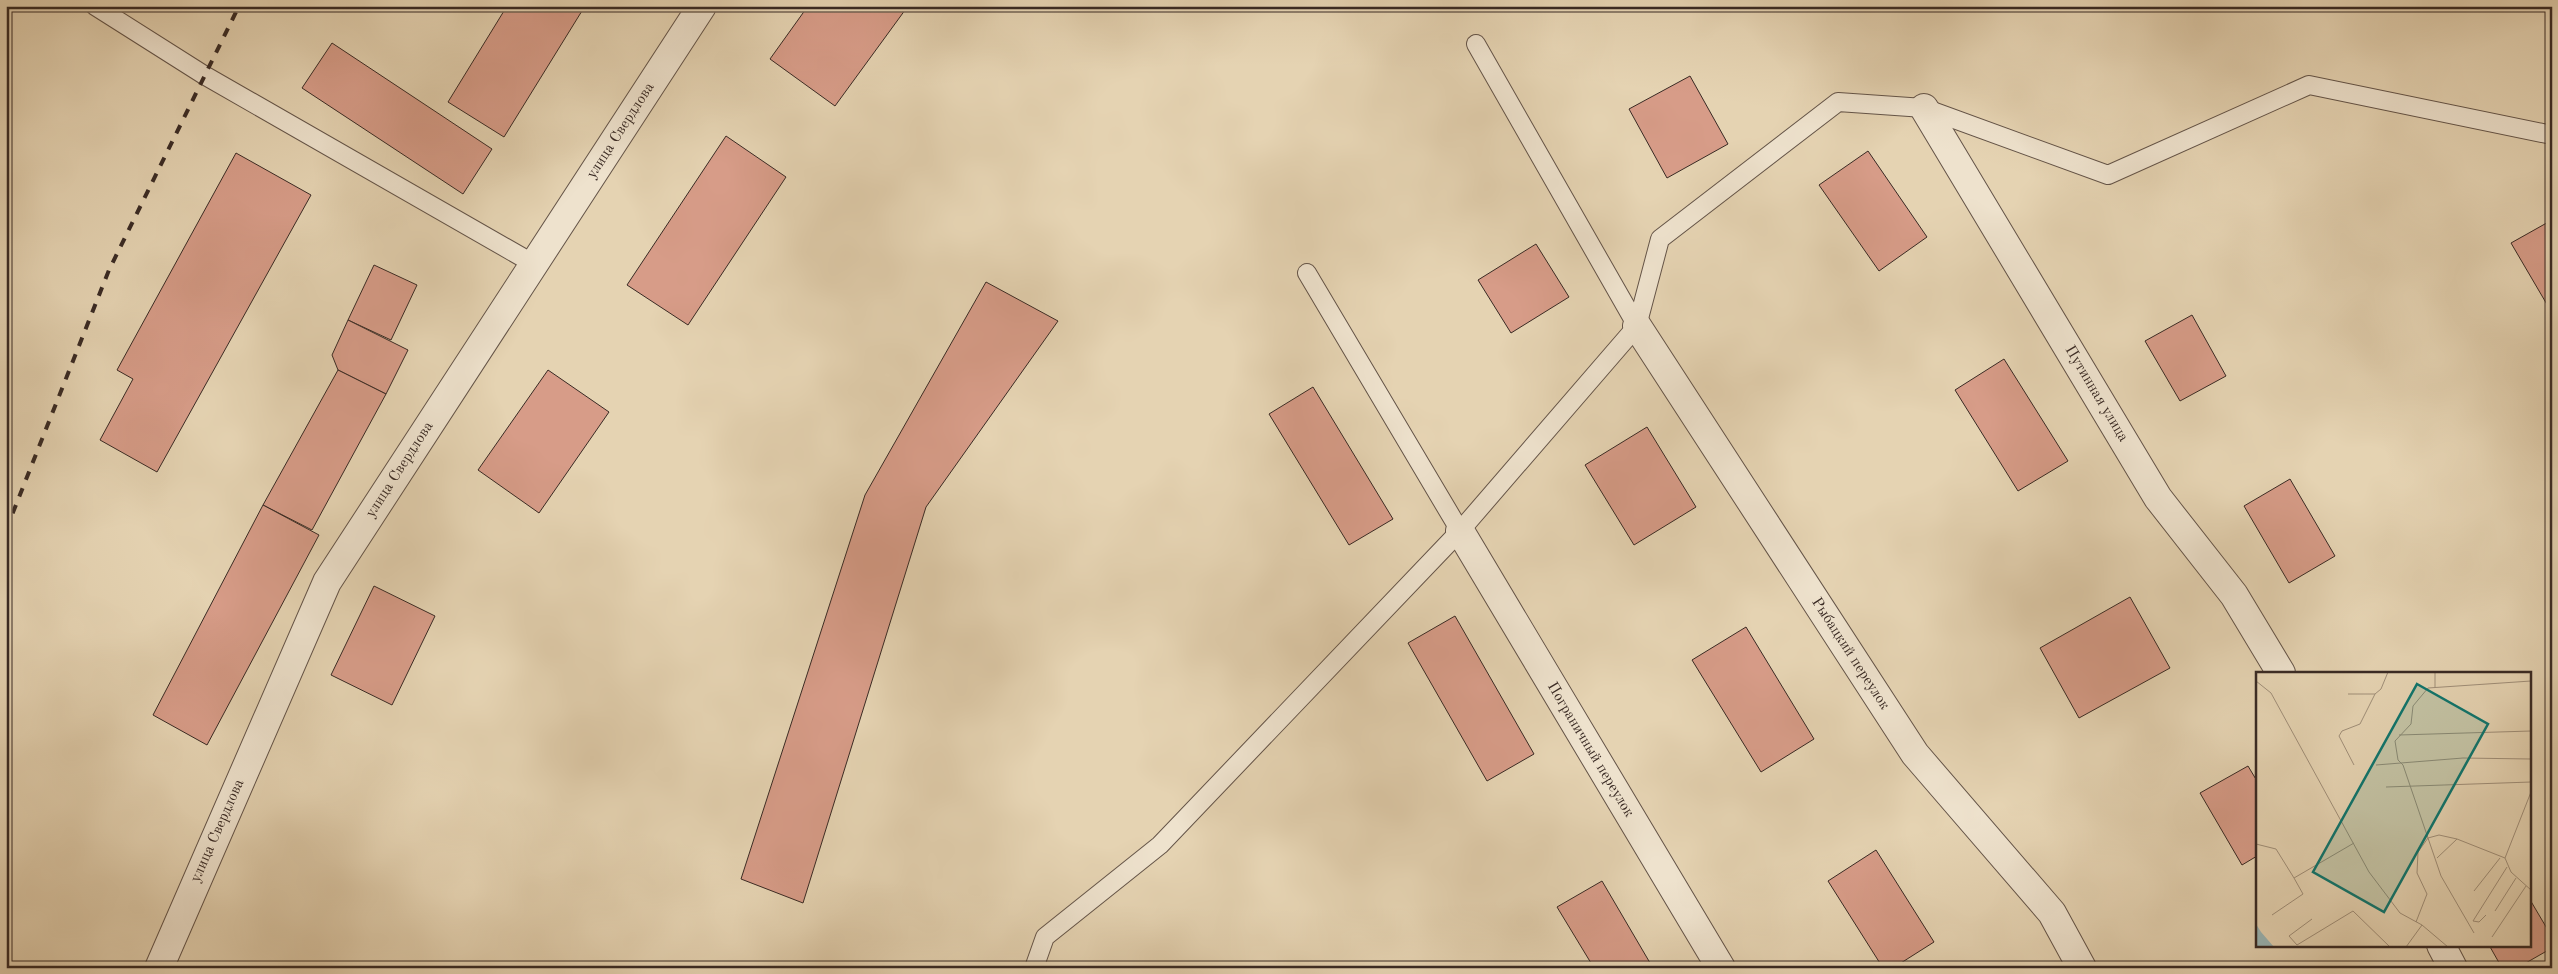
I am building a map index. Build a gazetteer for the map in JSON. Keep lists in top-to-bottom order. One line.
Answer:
{"streets":{"street":["улица Свердлова","Путинная улица","Рыбацкий переулок","Пограничный переулок"]}}
